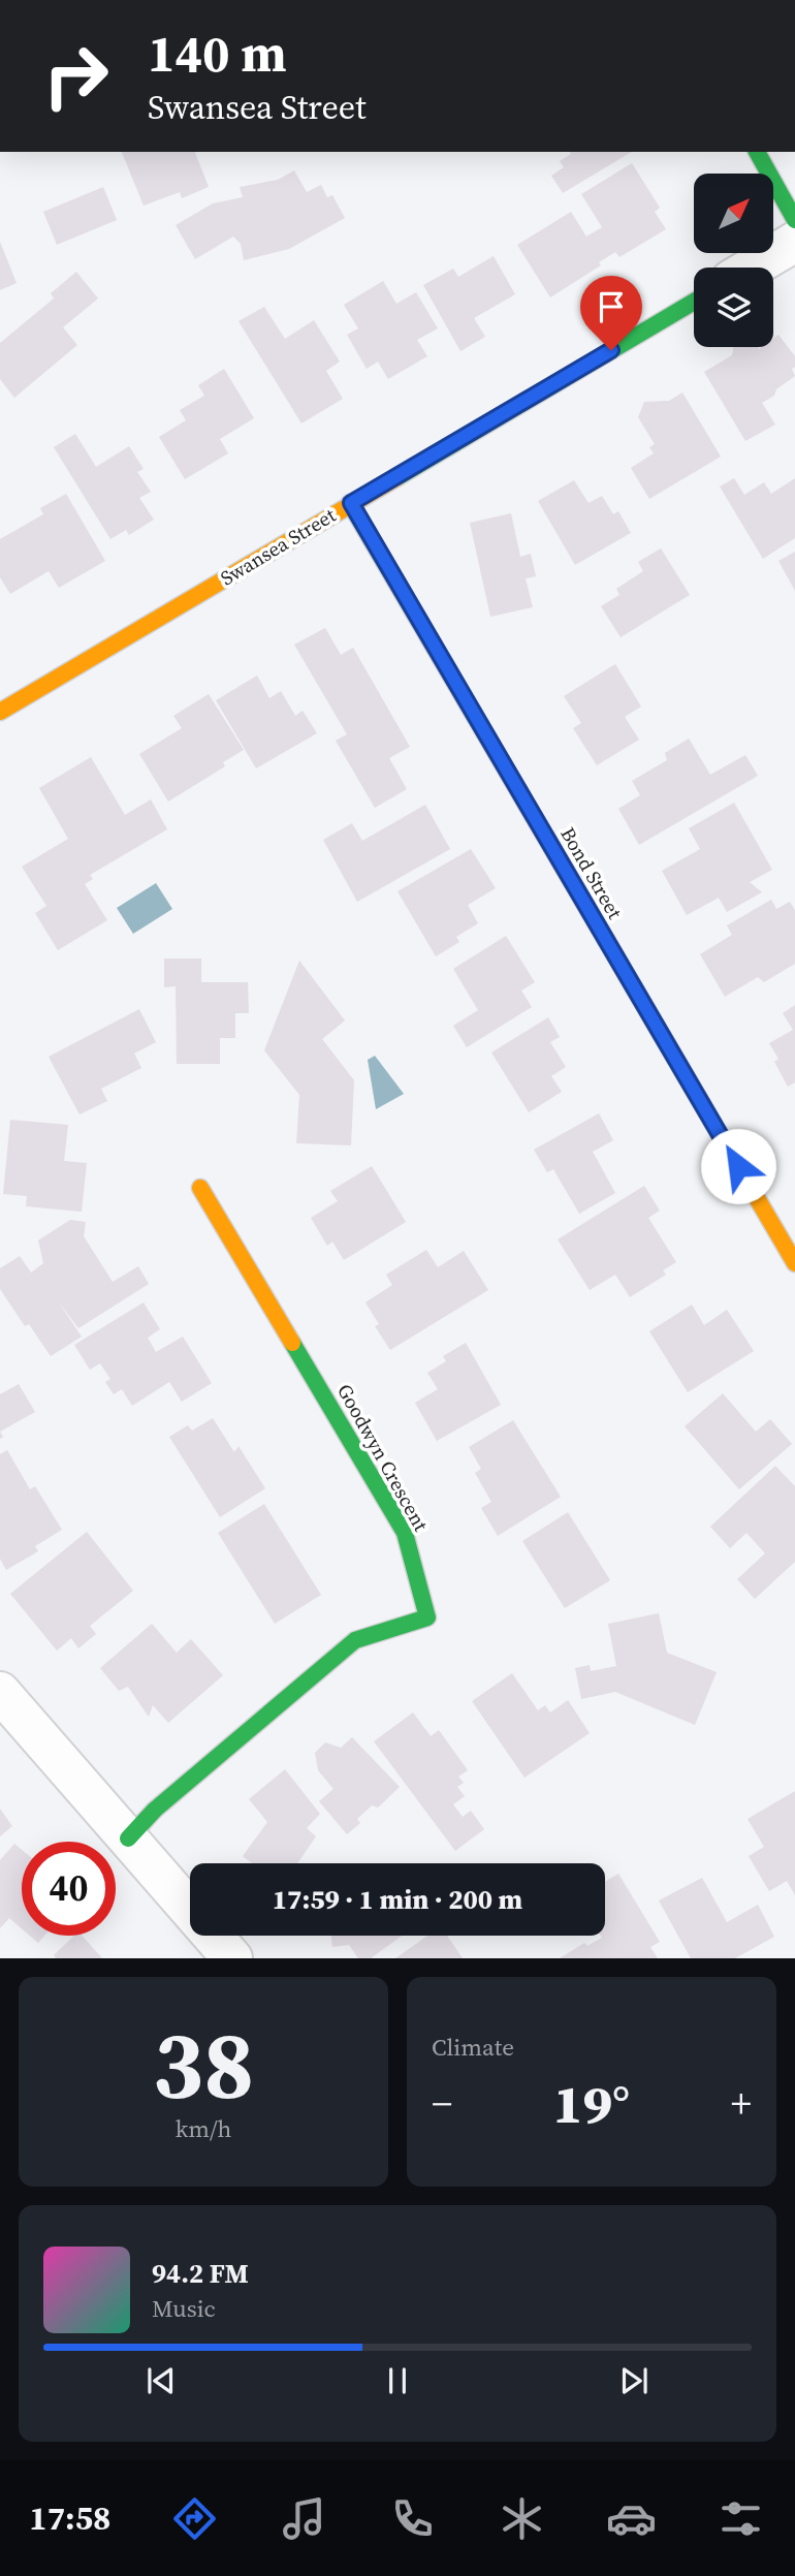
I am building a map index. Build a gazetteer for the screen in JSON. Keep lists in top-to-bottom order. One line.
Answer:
{"streets":{"street":["Swansea Street","Bond Street","Goodwyn Crescent"]},"crossings":[["Swansea Street","Bond Street"]],"north":"top right","page":{"turn":["140 m","Swansea Street"],"limit":"40","trip":"17:59 · 1 min · 200 m","tile":[["38","km/h"],"Climate"],"heat":["−","19°","+"],"song":["94.2 FM","Music"],"tabs":"17:58"}}
